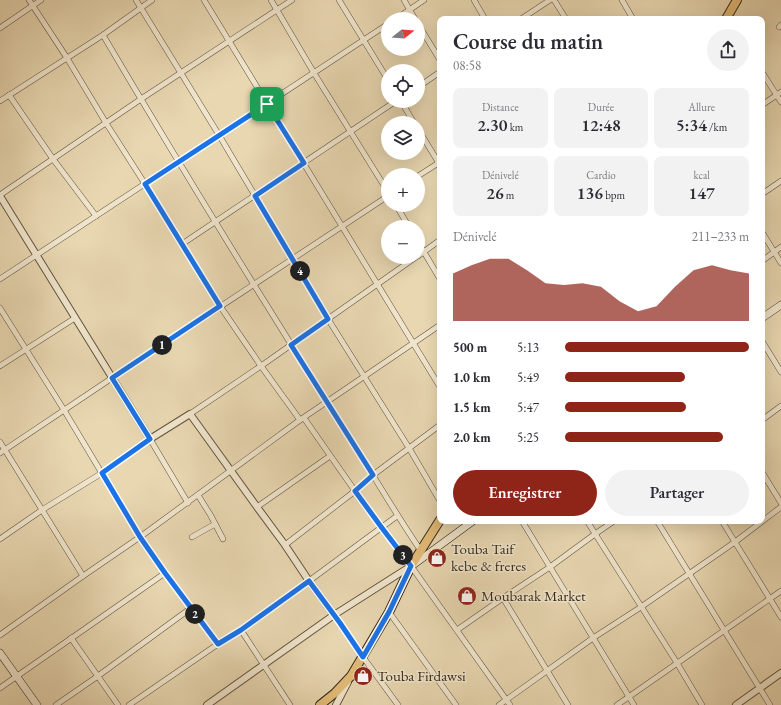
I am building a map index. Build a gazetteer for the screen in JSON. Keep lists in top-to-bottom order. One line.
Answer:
{"places":{"shop":["Touba Taif kebe & freres","Moubarak Market","Touba Firdawsi"]},"north":"right","page":{"map_buttons":["+","−"],"heading":["Course du matin","08:58"],"stats":[["Distance","2.30 km"],["Durée","12:48"],["Allure","5:34 /km"],["Dénivelé","26 m"],["Cardio","136 bpm"],["kcal","147"]],"chart":["Dénivelé","211–233 m"],"pins":["4","1","3","2"],"list":[{"name":"500 m","note":"5:13"},{"name":"1.0 km","note":"5:49"},{"name":"1.5 km","note":"5:47"},{"name":"2.0 km","note":"5:25"}],"buttons":["Enregistrer","Partager"]}}
